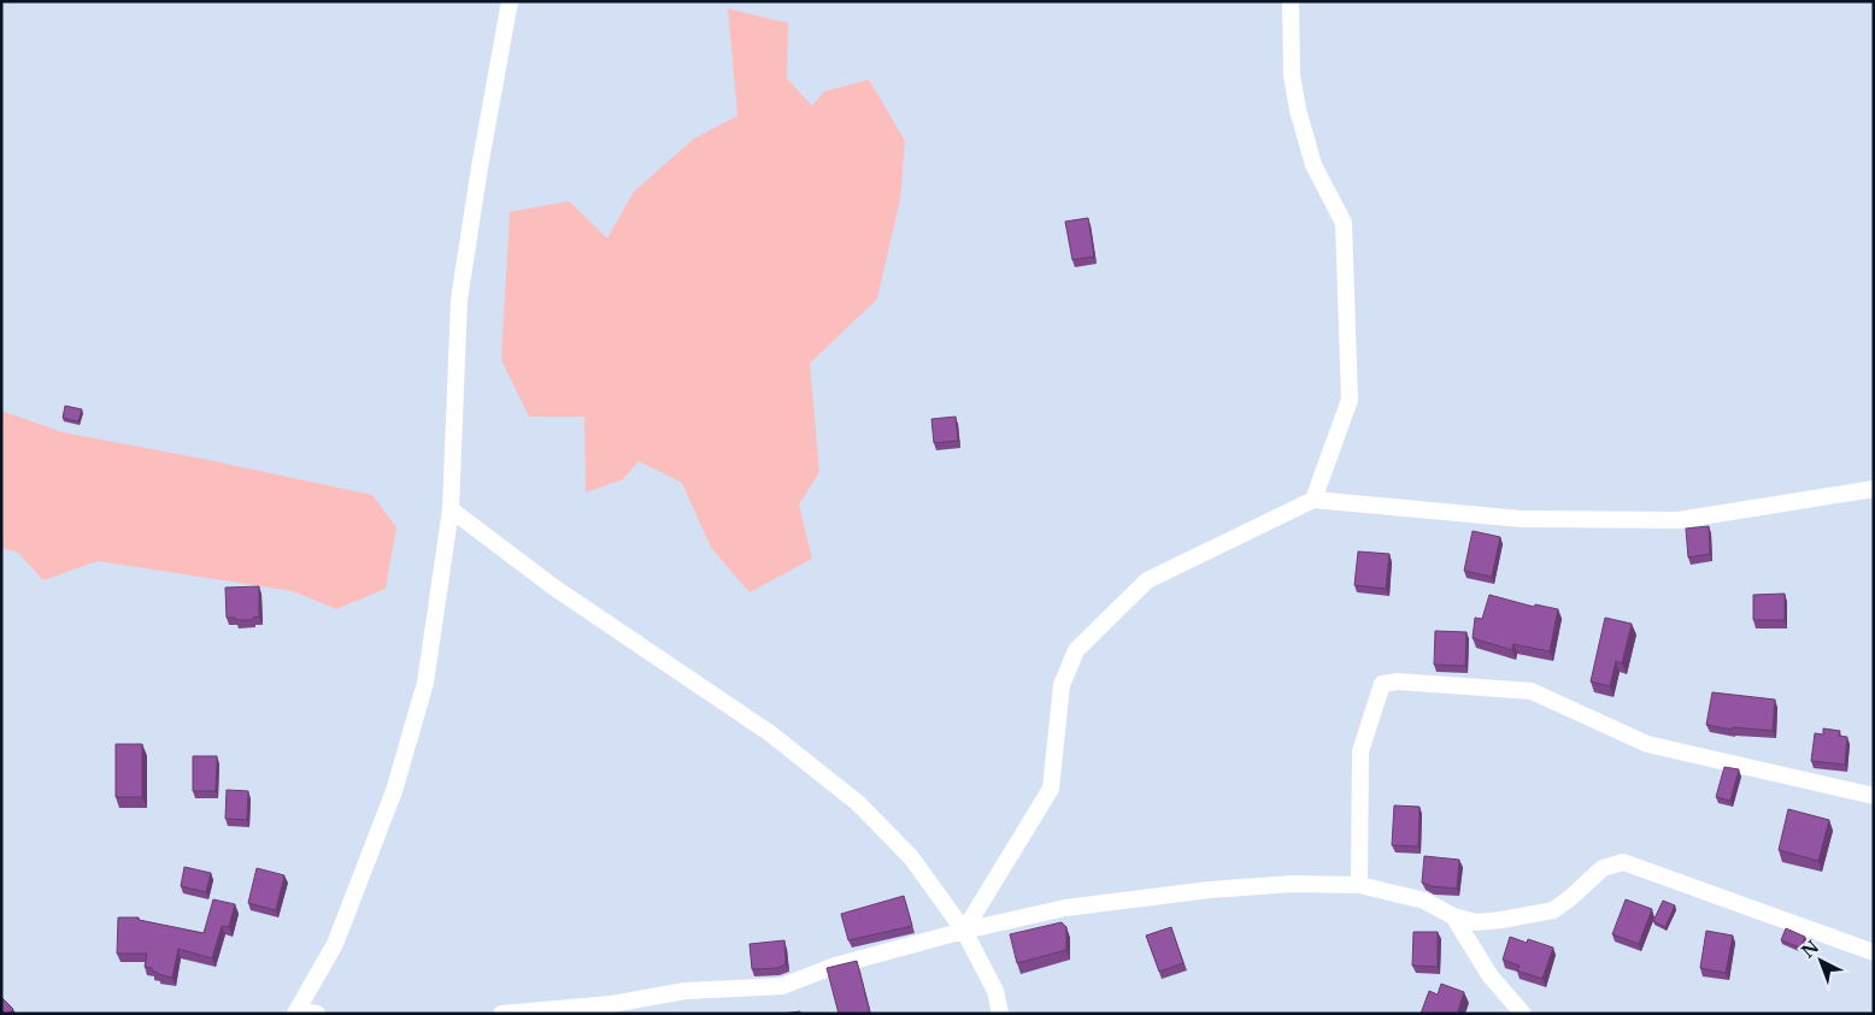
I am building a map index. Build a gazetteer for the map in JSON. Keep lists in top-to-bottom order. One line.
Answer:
{"north":"top left"}
